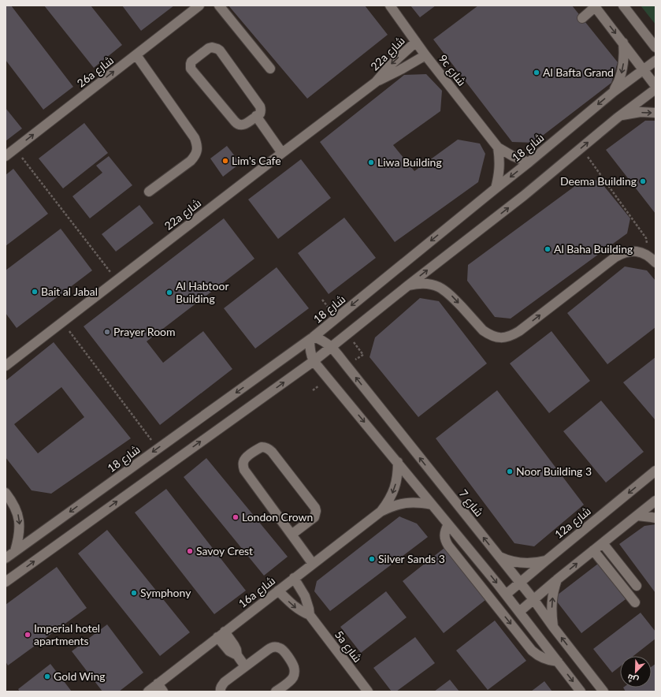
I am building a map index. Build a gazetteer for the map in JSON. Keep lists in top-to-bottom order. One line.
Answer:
{"streets":{"street":["22a شارع","9c شارع","26a شارع","شارع 18","شارع 7","12a شارع","16a شارع","5a شارع"]},"crossings":[["22a شارع","9c شارع"],["9c شارع","شارع 18"],["شارع 18","شارع 7"],["شارع 7","12a شارع"],["16a شارع","5a شارع"]],"one_way":["26a شارع"],"places":["Al Bafta Grand","Lim's Cafe","Liwa Building","Deema Building","Al Baha Building","Bait al Jabal","Al Habtoor Building","Prayer Room","Noor Building 3","London Crown","Savoy Crest","Silver Sands 3","Symphony","Imperial hotel apartments","Gold Wing"],"north":"bottom left"}
